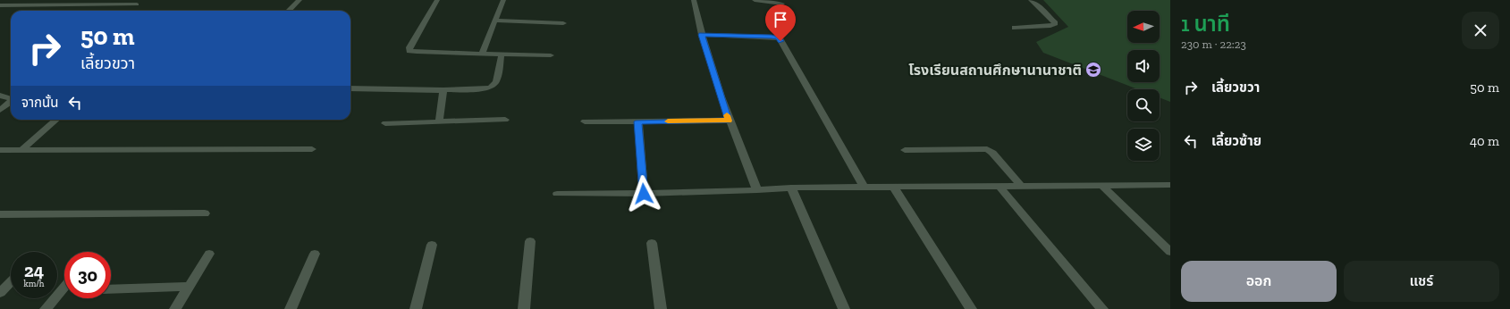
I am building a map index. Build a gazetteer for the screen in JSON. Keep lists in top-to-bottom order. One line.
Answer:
{"places":{"school or university":["โรงเรียนสถานศึกษานานาชาติ"]},"north":"left","page":{"heading":["1 นาที","230 m · 22:23"],"turn":["50 m","เลี้ยวขวา"],"list":[{"name":"เลี้ยวขวา","value":"50 m"},{"name":"เลี้ยวซ้าย","value":"40 m"}],"then":"จากนั้น","speed":"24 km/h","limit":"30","buttons":["ออก","แชร์"]}}
